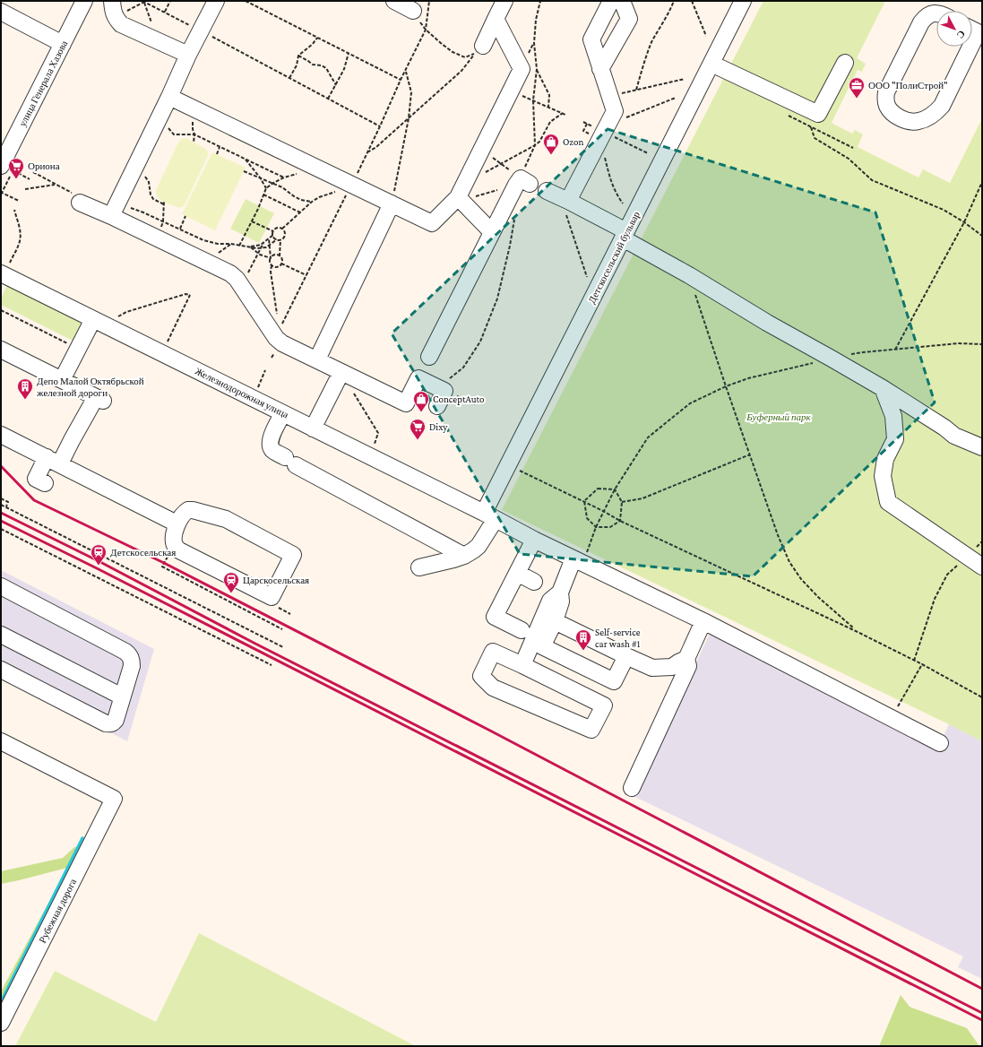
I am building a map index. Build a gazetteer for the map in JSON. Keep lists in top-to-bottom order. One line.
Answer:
{"streets":{"street":["улица Генерала Хазова","Детскосельский бульвар","Железнодорожная улица","Рубежная дорога"]},"crossings":[["Детскосельский бульвар","Железнодорожная улица"]],"parks":["Буферный парк"],"places":{"office":["ООО \"ПолиСтрой\""],"shop":["Ozon","ConceptAuto"],"supermarket":["Ориона","Dixy"],"building":["Депо Малой Октябрьской железной дороги","Self-service car wash #1"],"station":["Детскосельская","Царскосельская"]},"north":"bottom right"}
